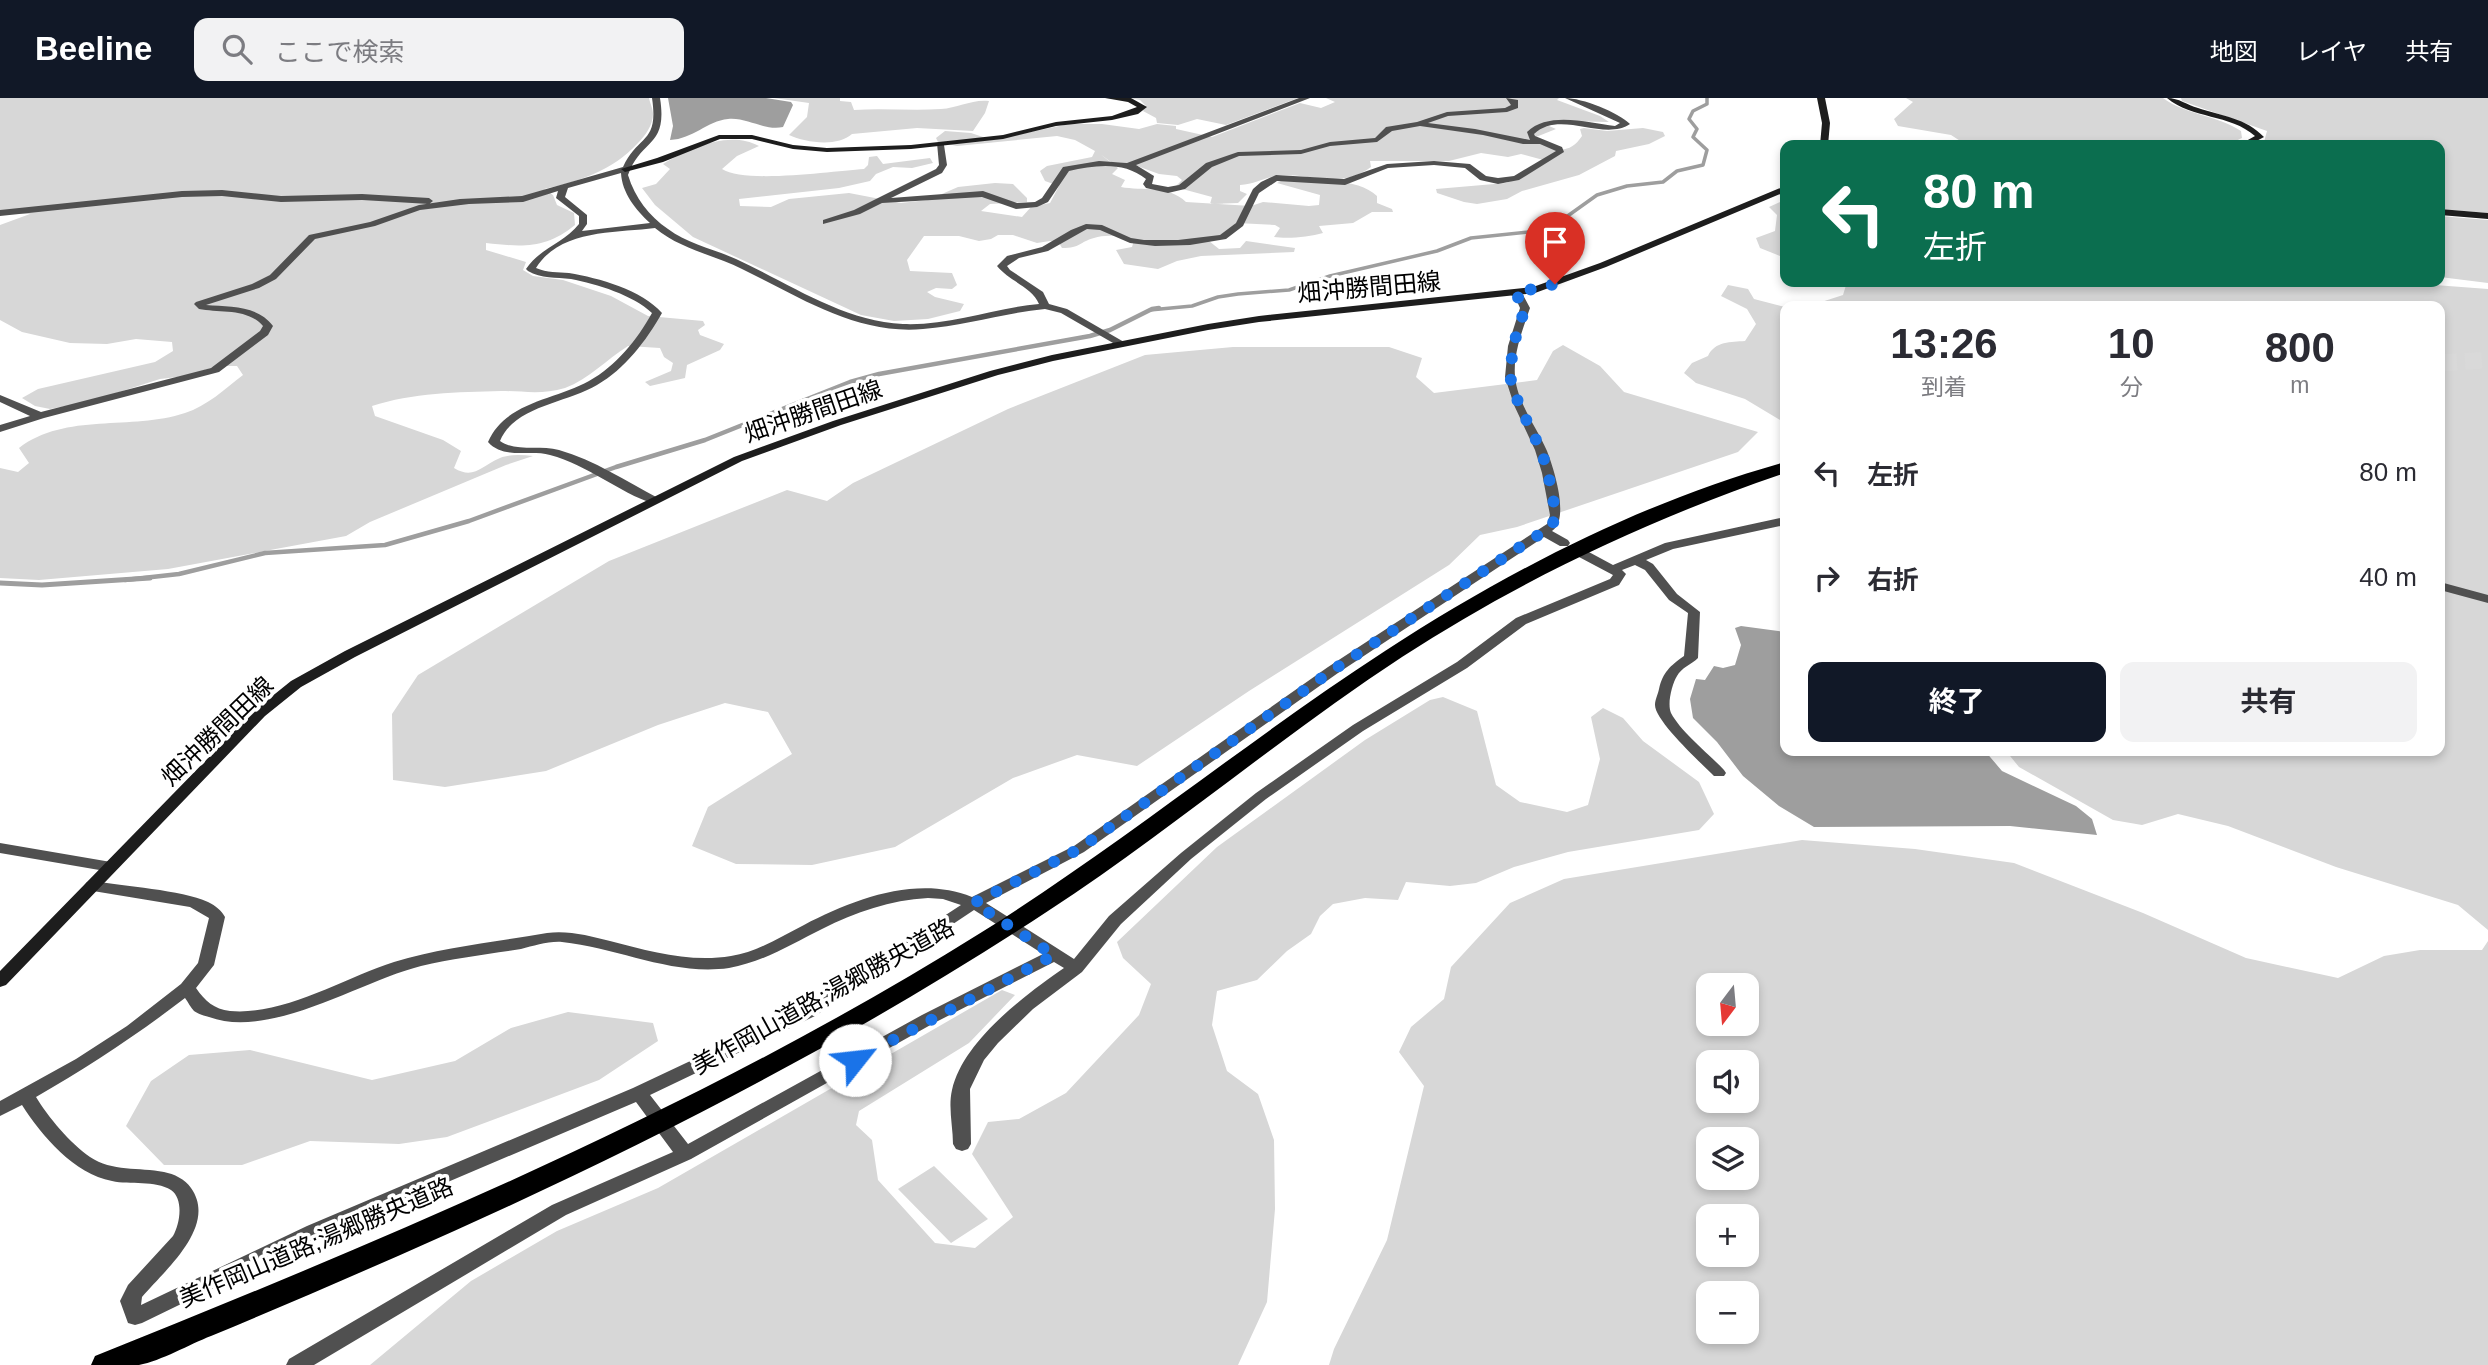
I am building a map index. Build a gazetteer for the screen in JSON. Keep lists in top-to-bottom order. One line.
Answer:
{"streets":{"highway":["美作岡山道路;湯郷勝央道路"],"main road":["畑沖勝間田線"]},"north":"bottom","page":{"header":"Beeline","search":"ここで検索","nav":["地図","レイヤ","共有"],"turn":["80 m","左折"],"eta":["13:26","到着","10","分","800","m"],"list":[{"name":"左折","value":"80 m"},{"name":"右折","value":"40 m"}],"buttons":["終了","共有"],"map_buttons":["+","−"]}}
